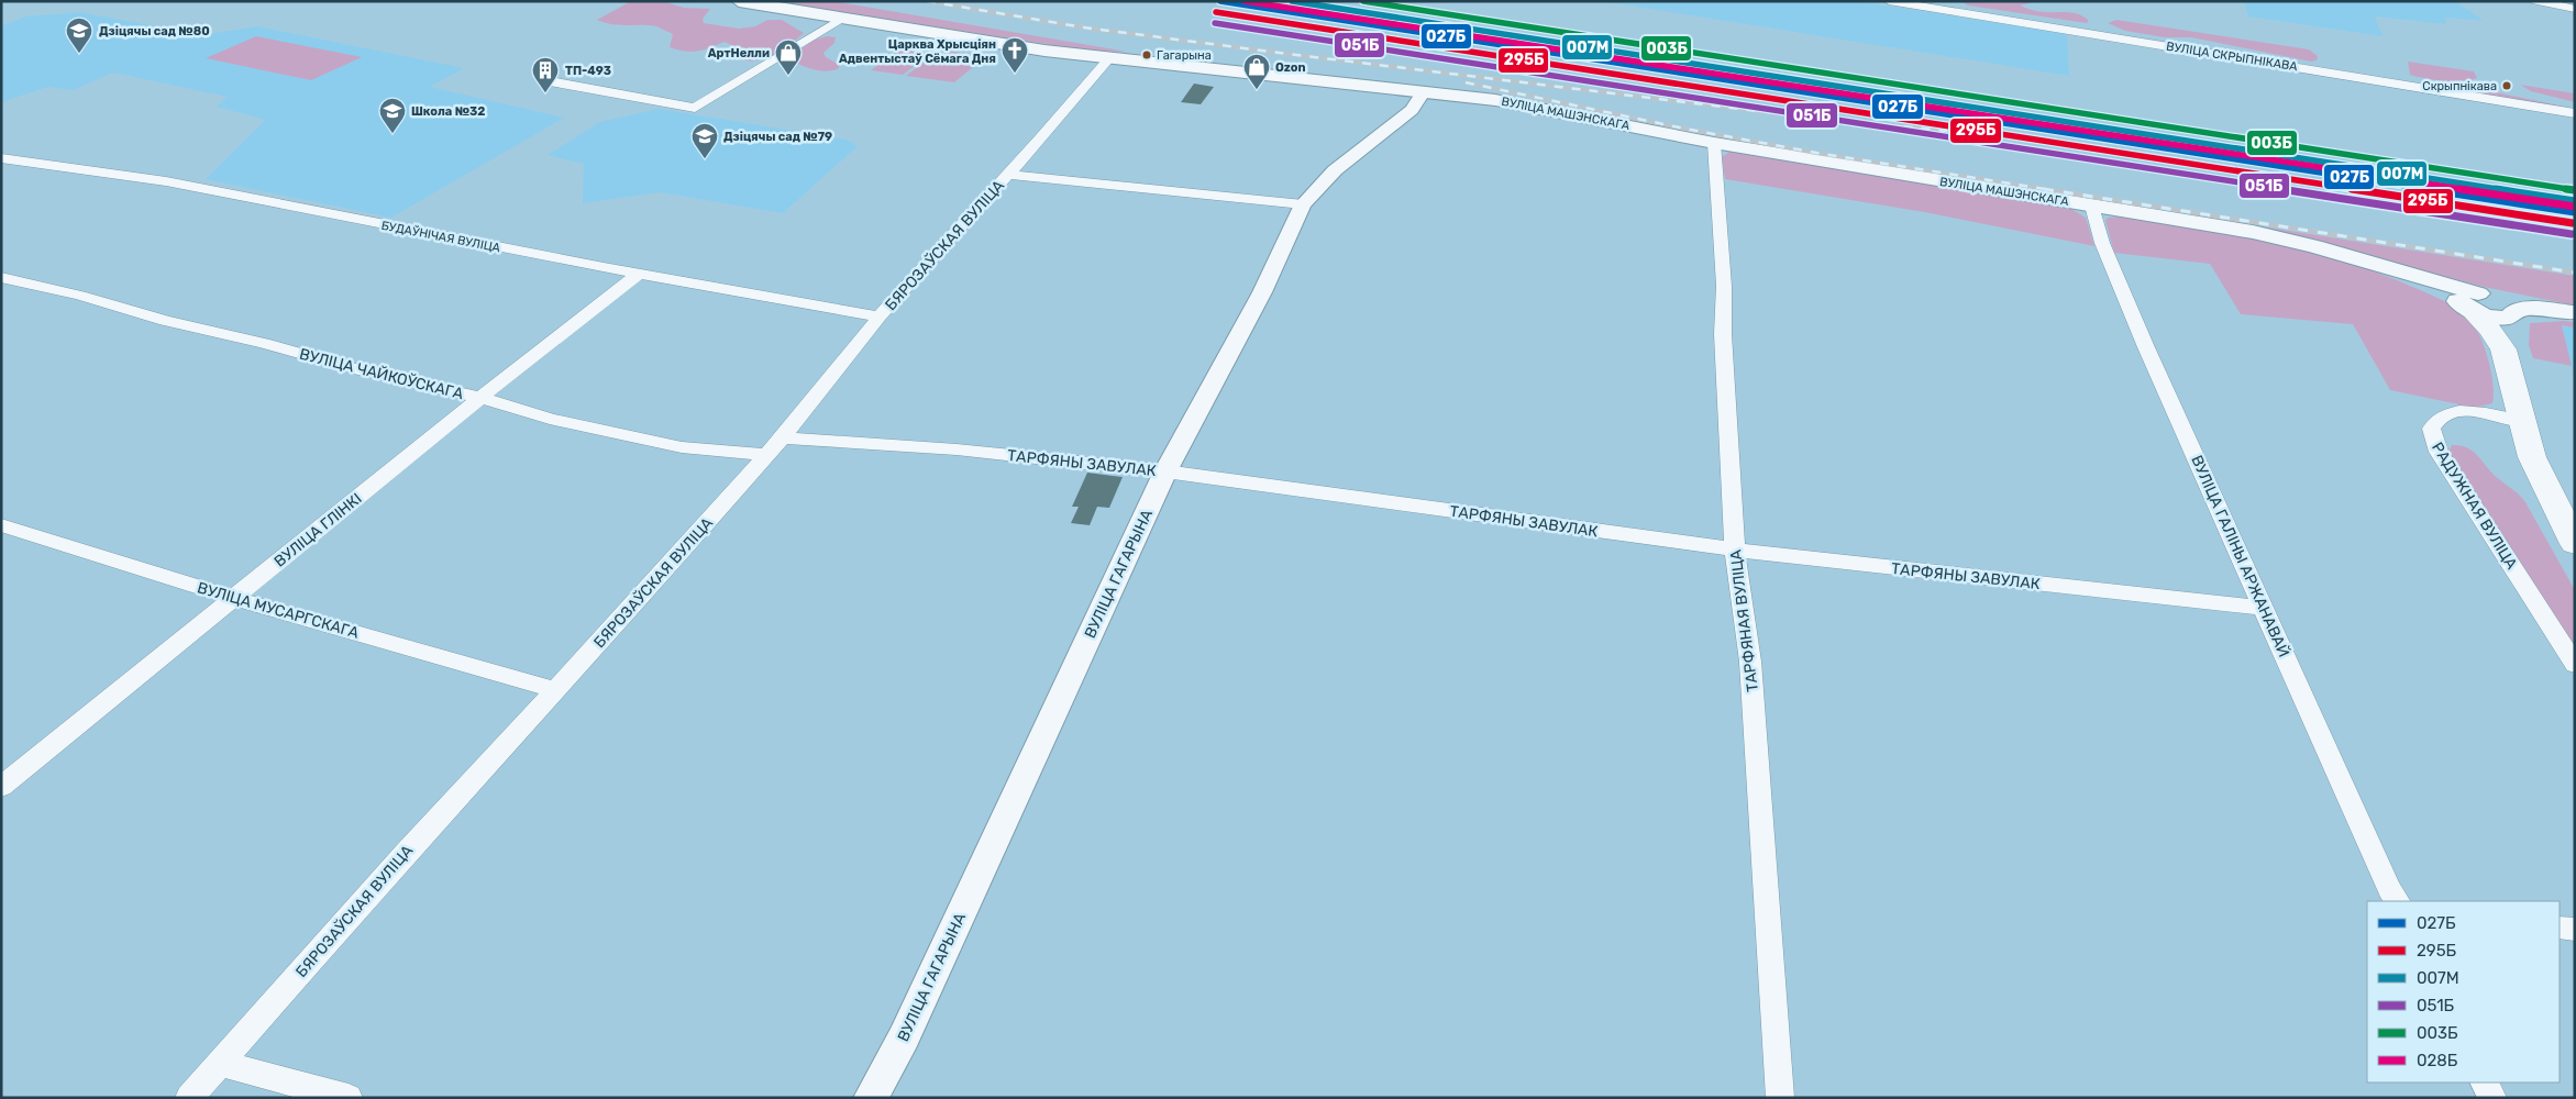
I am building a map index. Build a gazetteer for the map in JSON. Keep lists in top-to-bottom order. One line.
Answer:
{"streets":{"main road":["ВУЛІЦА МАШЭНСКАГА"],"street":["ВУЛІЦА СКРЫПНІКАВА","БУДАЎНІЧАЯ ВУЛІЦА","БЯРОЗАЎСКАЯ ВУЛІЦА","ВУЛІЦА ЧАЙКОЎСКАГА","ТАРФЯНЫ ЗАВУЛАК","РАДУЖНАЯ ВУЛІЦА","ВУЛІЦА ГЛІНКІ","ВУЛІЦА ГАЛІНЫ АРЖАНАВАЙ","ВУЛІЦА ГАГАРЫНА","ВУЛІЦА МУСАРГСКАГА","ТАРФЯНАЯ ВУЛІЦА"]},"crossings":[["ВУЛІЦА МАШЭНСКАГА","БЯРОЗАЎСКАЯ ВУЛІЦА"],["ВУЛІЦА МАШЭНСКАГА","ВУЛІЦА ГАЛІНЫ АРЖАНАВАЙ"],["ВУЛІЦА МАШЭНСКАГА","ВУЛІЦА ГАГАРЫНА"],["ВУЛІЦА МАШЭНСКАГА","ТАРФЯНАЯ ВУЛІЦА"],["БУДАЎНІЧАЯ ВУЛІЦА","БЯРОЗАЎСКАЯ ВУЛІЦА"],["БУДАЎНІЧАЯ ВУЛІЦА","ВУЛІЦА ГЛІНКІ"],["БЯРОЗАЎСКАЯ ВУЛІЦА","ВУЛІЦА ЧАЙКОЎСКАГА"],["БЯРОЗАЎСКАЯ ВУЛІЦА","ТАРФЯНЫ ЗАВУЛАК"],["БЯРОЗАЎСКАЯ ВУЛІЦА","ВУЛІЦА МУСАРГСКАГА"],["ВУЛІЦА ЧАЙКОЎСКАГА","ВУЛІЦА ГЛІНКІ"],["ТАРФЯНЫ ЗАВУЛАК","ВУЛІЦА ГАЛІНЫ АРЖАНАВАЙ"],["ТАРФЯНЫ ЗАВУЛАК","ВУЛІЦА ГАГАРЫНА"],["ТАРФЯНЫ ЗАВУЛАК","ТАРФЯНАЯ ВУЛІЦА"],["ВУЛІЦА ГЛІНКІ","ВУЛІЦА МУСАРГСКАГА"]],"places":{"school or university":["Дзіцячы сад №80","Школа №32","Дзіцячы сад №79"],"other":["Гагарына","Скрыпнікава"],"church":["Царква Хрысціян Адвентыстаў Сёмага Дня"],"shop":["АртНелли","Ozon"],"building":["ТП-493"]},"lines":["transit line 027Б","transit line 007М","transit line 003Б","transit line 028Б","transit line 295Б","transit line 051Б"],"legend":["027Б","295Б","007М","051Б","003Б","028Б"]}
